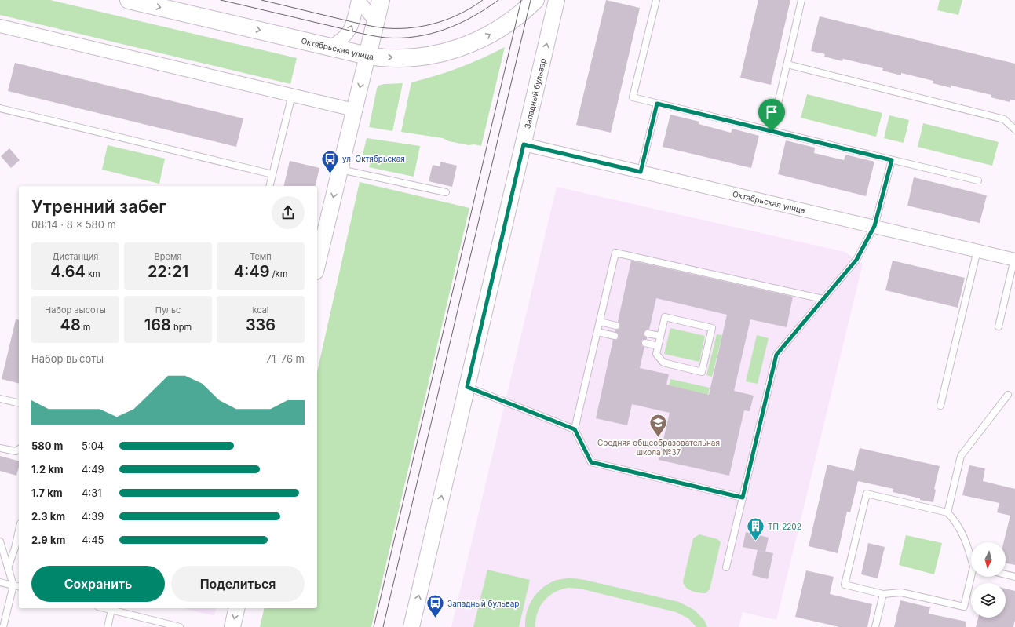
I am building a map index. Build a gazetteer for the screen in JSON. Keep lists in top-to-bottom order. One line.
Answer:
{"streets":{"main road":["Октябрьская улица"],"street":["Западный бульвар"]},"crossings":[["Октябрьская улица","Западный бульвар"]],"one_way":["Октябрьская улица","Западный бульвар"],"places":{"bus stop":["ул. Октябрьская","Западный бульвар"],"school or university":["Средняя общеобразовательная школа №37"],"building":["ТП-2202"]},"north":"bottom","page":{"heading":["Утренний забег","08:14 · 8 × 580 m"],"stats":[["Дистанция","4.64 km"],["Время","22:21"],["Темп","4:49 /km"],["Набор высоты","48 m"],["Пульс","168 bpm"],["kcal","336"]],"chart":["Набор высоты","71–76 m"],"list":[{"name":"580 m","note":"5:04"},{"name":"1.2 km","note":"4:49"},{"name":"1.7 km","note":"4:31"},{"name":"2.3 km","note":"4:39"},{"name":"2.9 km","note":"4:45"}],"buttons":["Сохранить","Поделиться"]}}
